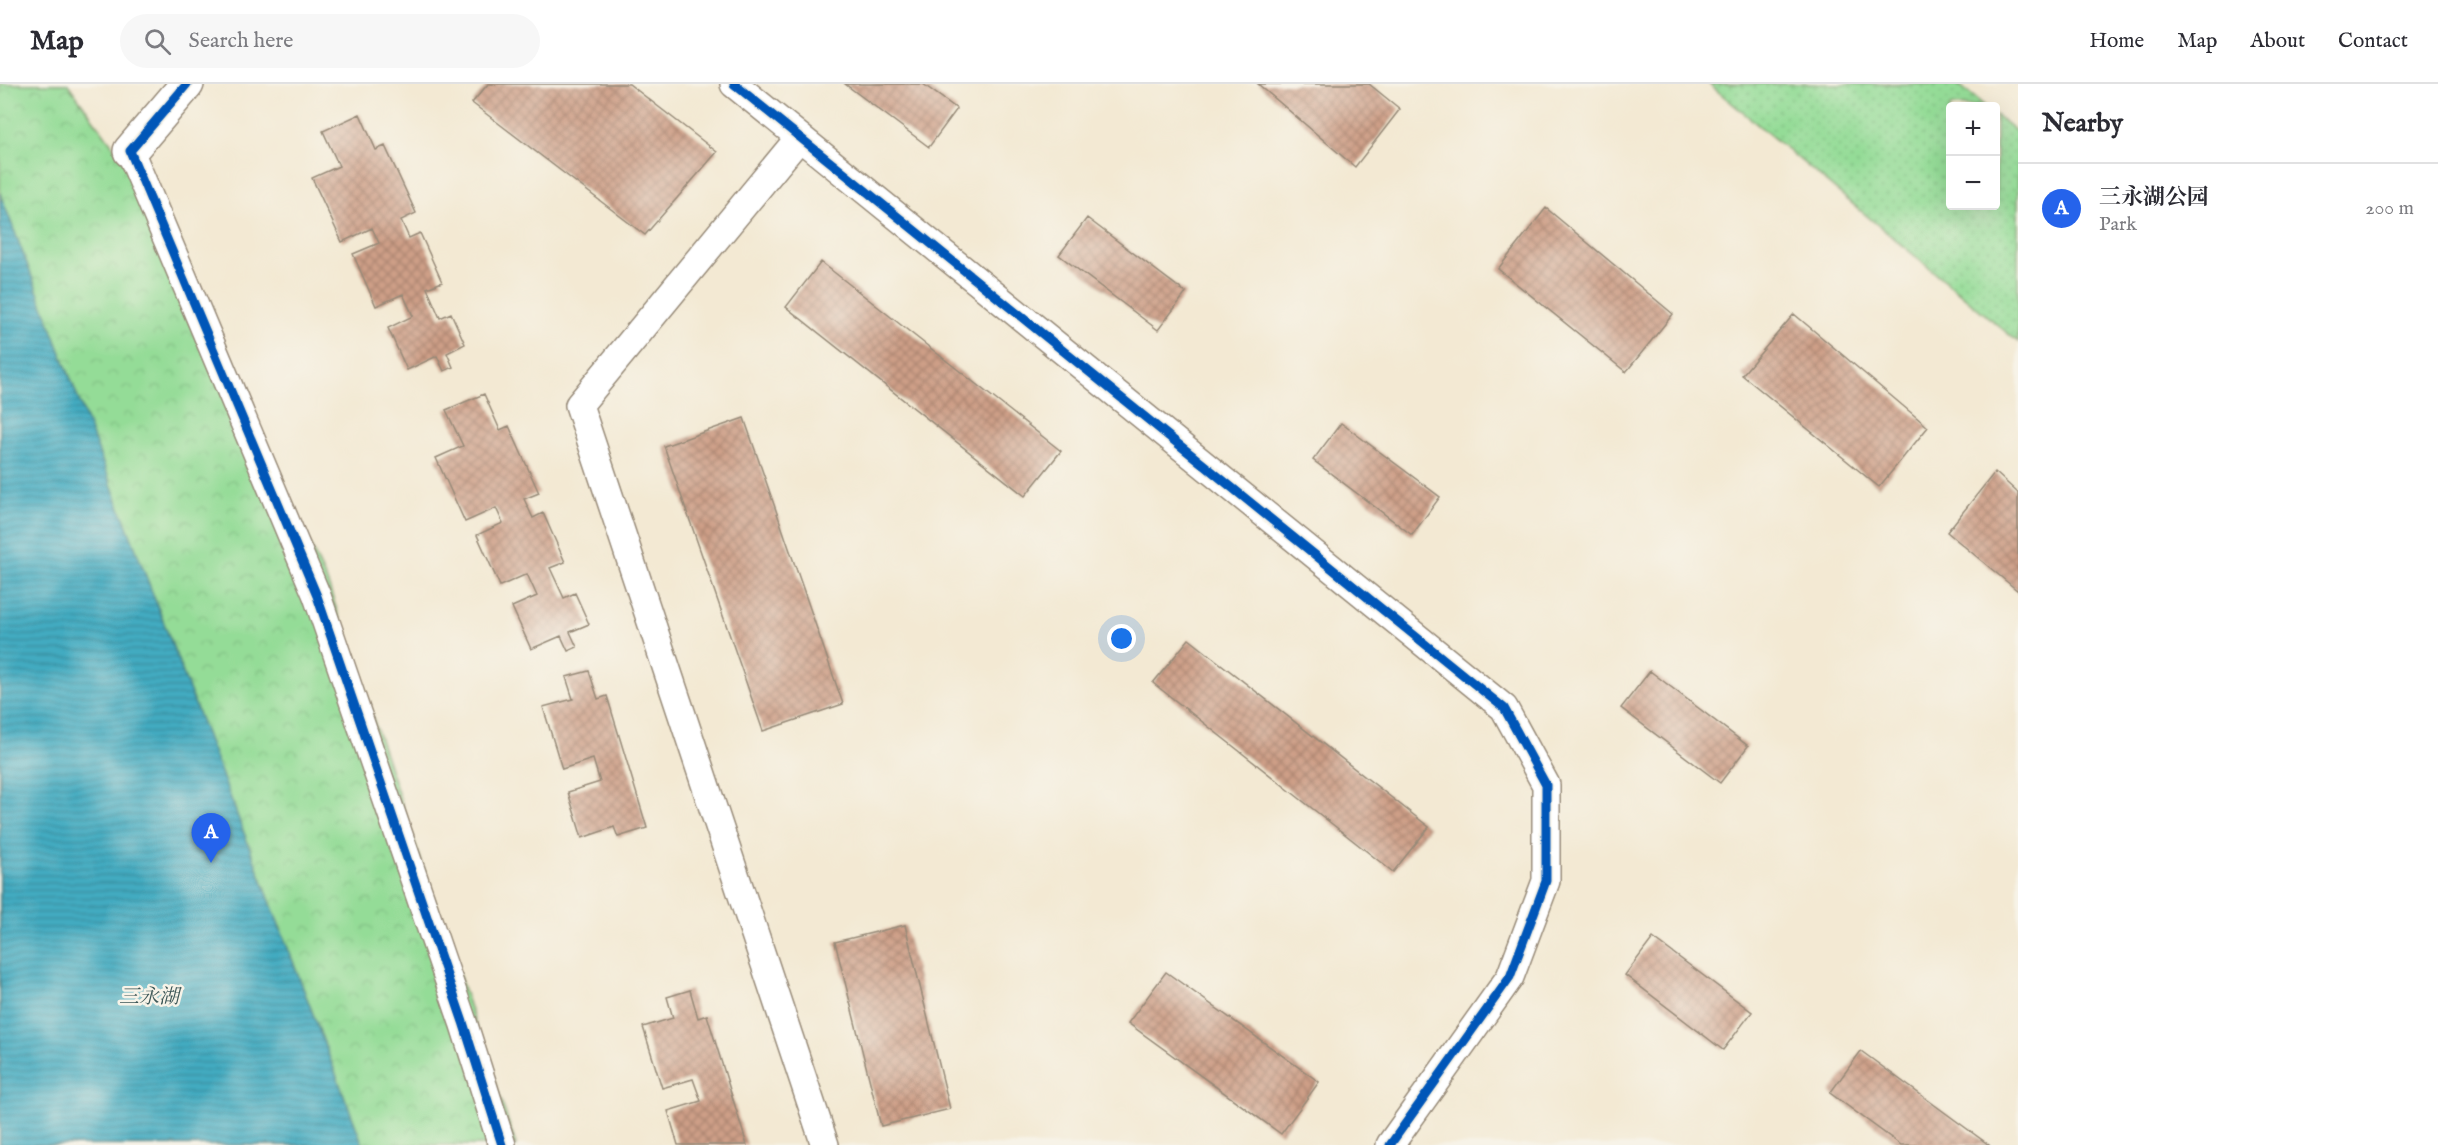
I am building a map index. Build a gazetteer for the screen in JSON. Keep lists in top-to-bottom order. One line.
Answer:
{"water":["三永湖"],"page":{"header":"Map","search":"Search here","nav":["Home","Map","About","Contact"],"heading":"Nearby","map_buttons":["+","−"],"list":[{"mark":"A","name":"三永湖公园","note":"Park","value":"200 m"}],"pins":"A"}}
